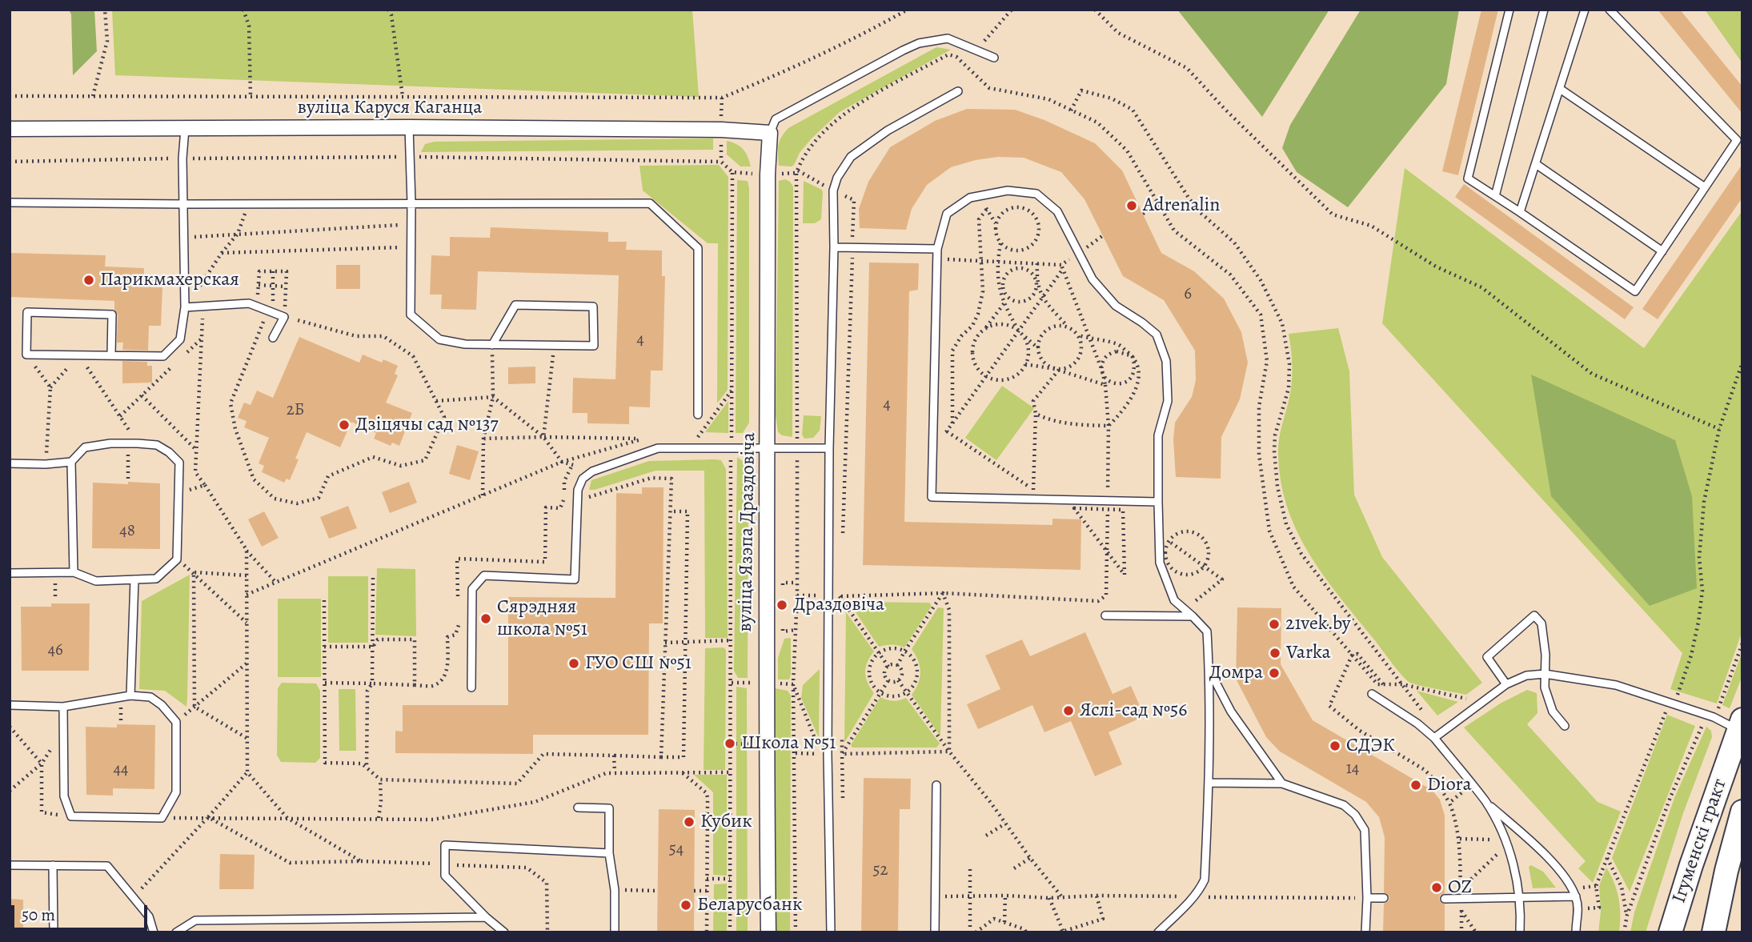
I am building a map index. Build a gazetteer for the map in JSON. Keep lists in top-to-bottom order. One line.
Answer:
{"streets":{"main road":["Ігуменскі тракт"],"street":["вуліца Каруся Каганца","вуліца Язэпа Драздовіча"]},"crossings":[["вуліца Каруся Каганца","вуліца Язэпа Драздовіча"]],"places":["Adrenalin","Парикмахерская","Дзіцячы сад №137","Драздовіча","Сярэдняя школа №51","21vek.by","Varka","ГУО СШ №51","Домра","Яслі-сад №56","Школа №51","СДЭК","Diora","Кубик","OZ","Беларусбанк"],"house_numbers":["6","4","4","2Б","48","46","14","44","54","52"],"scale_bar":"50 m"}
